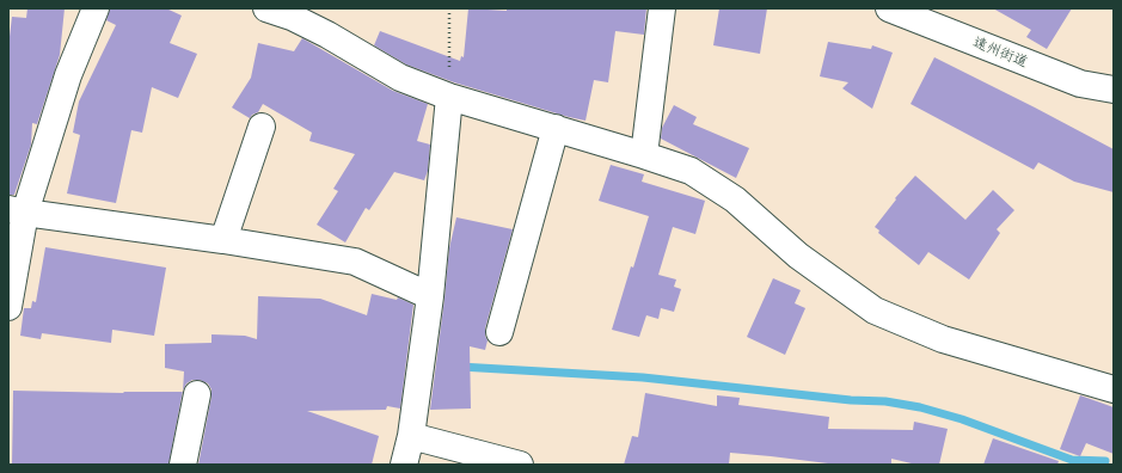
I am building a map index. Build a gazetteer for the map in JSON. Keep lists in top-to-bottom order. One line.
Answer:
{"streets":{"street":["遠州街道"]}}
